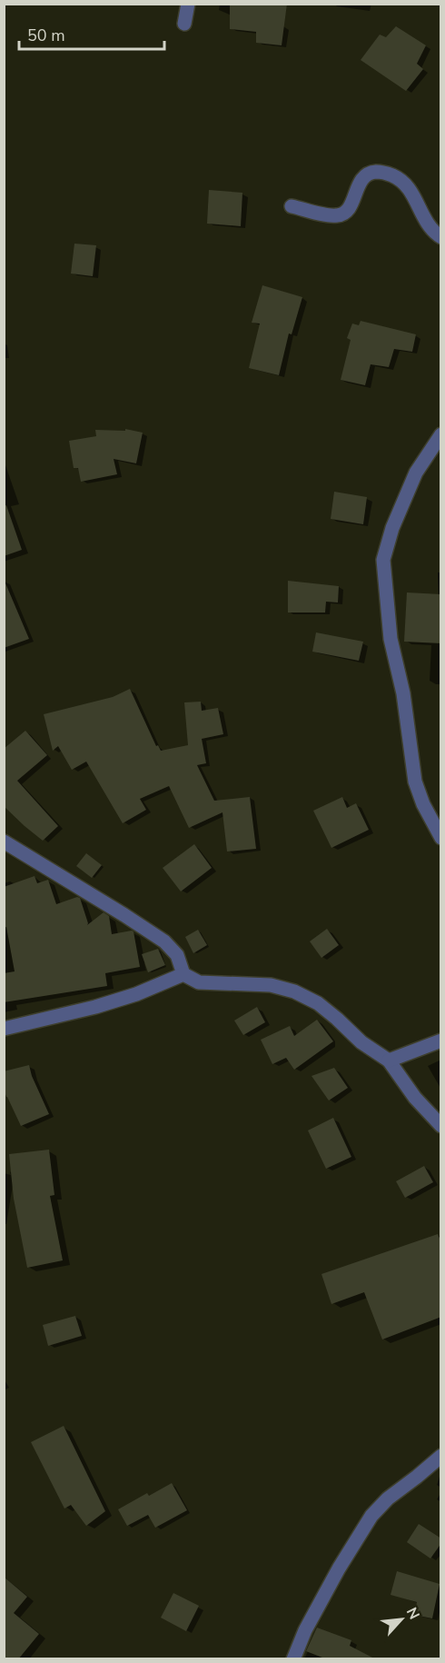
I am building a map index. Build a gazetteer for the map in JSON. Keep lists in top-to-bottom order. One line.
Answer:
{"scale_bar":"50 m","north":"top right"}
